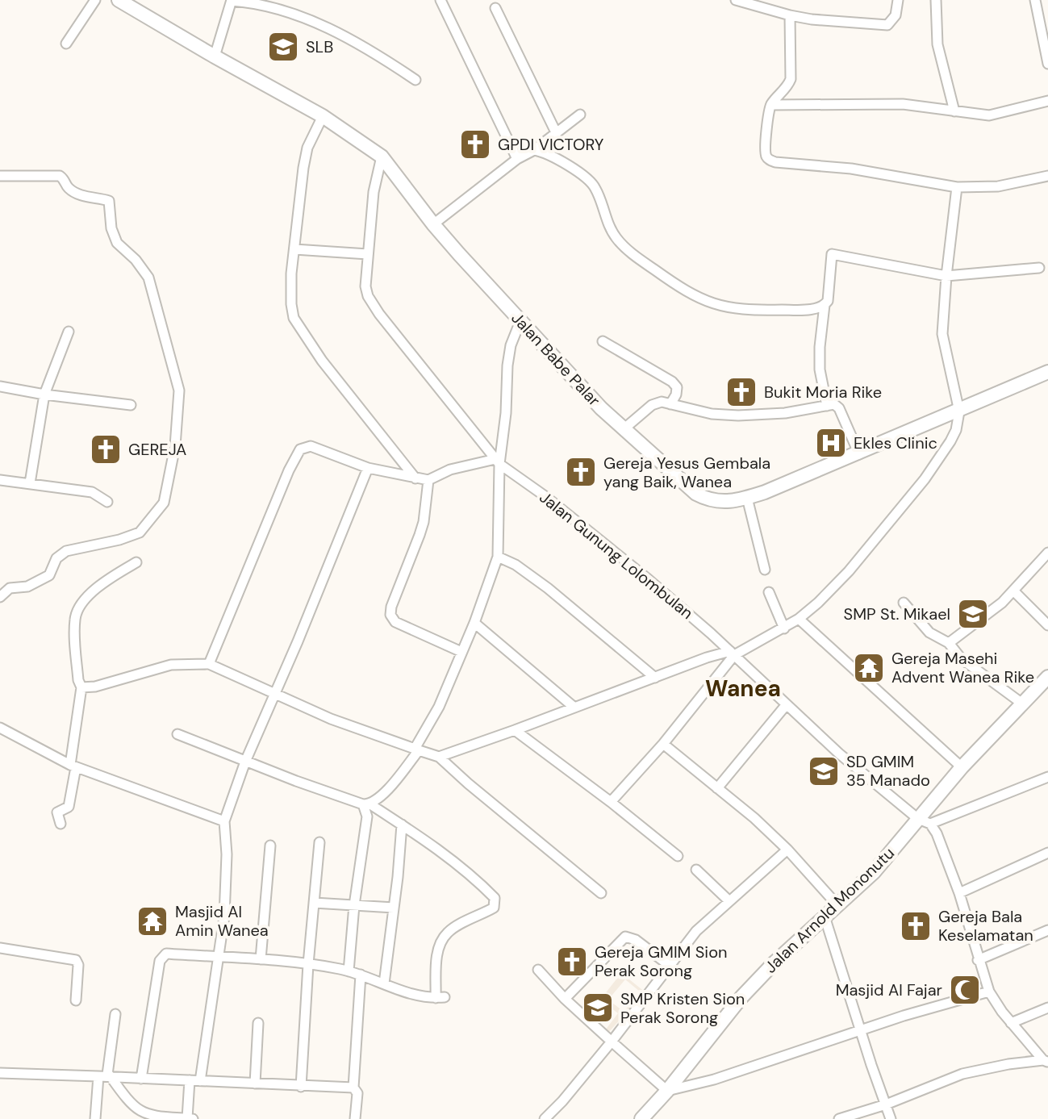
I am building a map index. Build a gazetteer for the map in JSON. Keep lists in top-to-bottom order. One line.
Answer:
{"streets":{"street":["Jalan Babe Palar","Jalan Gunung Lolombulan","Jalan Arnold Mononutu"]},"crossings":[["Jalan Babe Palar","Jalan Gunung Lolombulan"],["Jalan Gunung Lolombulan","Jalan Arnold Mononutu"]],"districts":["Wanea"],"places":{"school or university":["SLB","SMP St. Mikael","SD GMIM 35 Manado","SMP Kristen Sion Perak Sorong"],"church":["GPDI VICTORY","Bukit Moria Rike","GEREJA","Gereja Yesus Gembala yang Baik, Wanea","Gereja Bala Keselamatan","Gereja GMIM Sion Perak Sorong"],"hospital":["Ekles Clinic"],"temple":["Gereja Masehi Advent Wanea Rike","Masjid Al Amin Wanea"],"mosque":["Masjid Al Fajar"]}}
